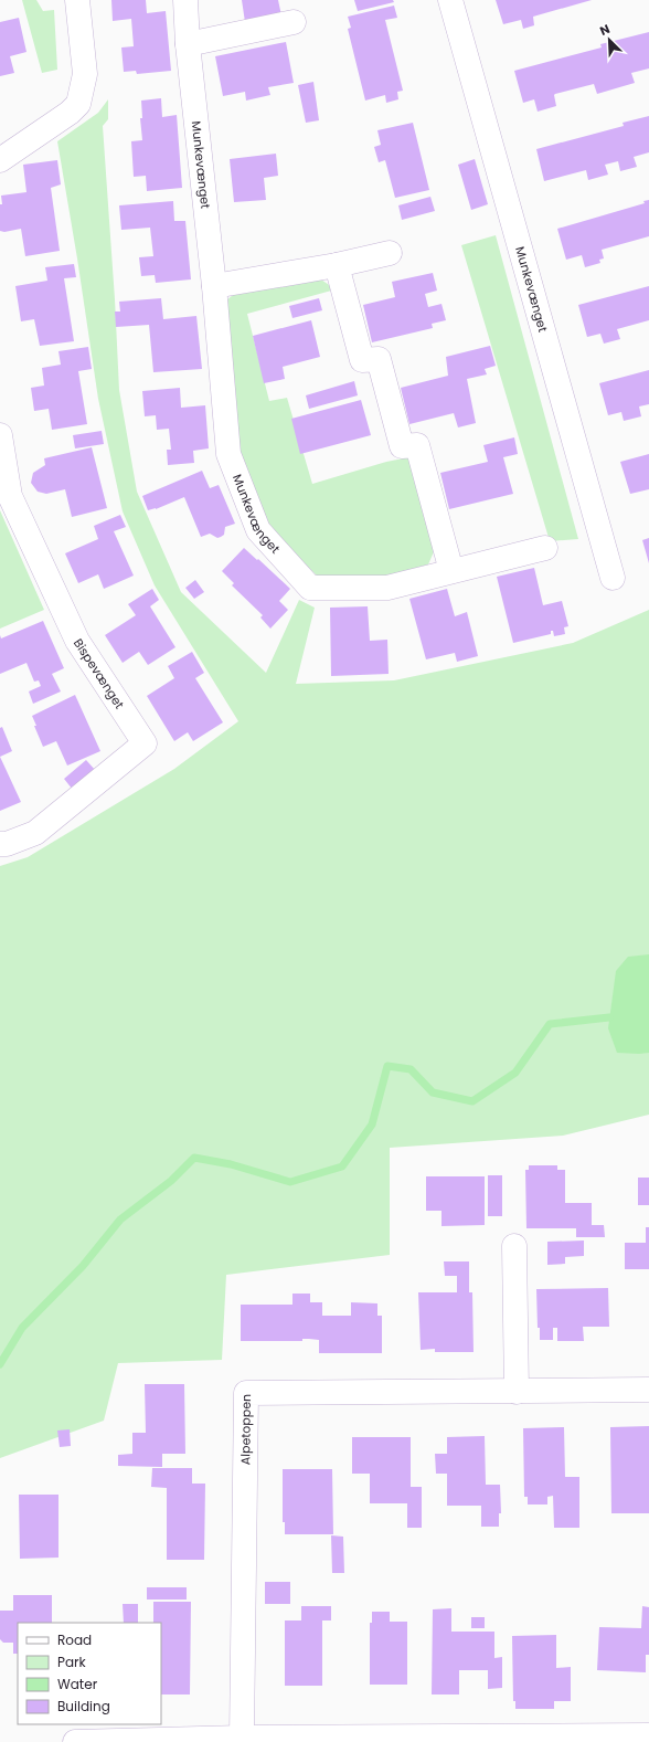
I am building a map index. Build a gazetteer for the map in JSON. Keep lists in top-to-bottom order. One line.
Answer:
{"streets":{"street":["Munkevænget","Bispevænget","Alpetoppen"]},"legend":["Road","Park","Water","Building"],"north":"top left"}
